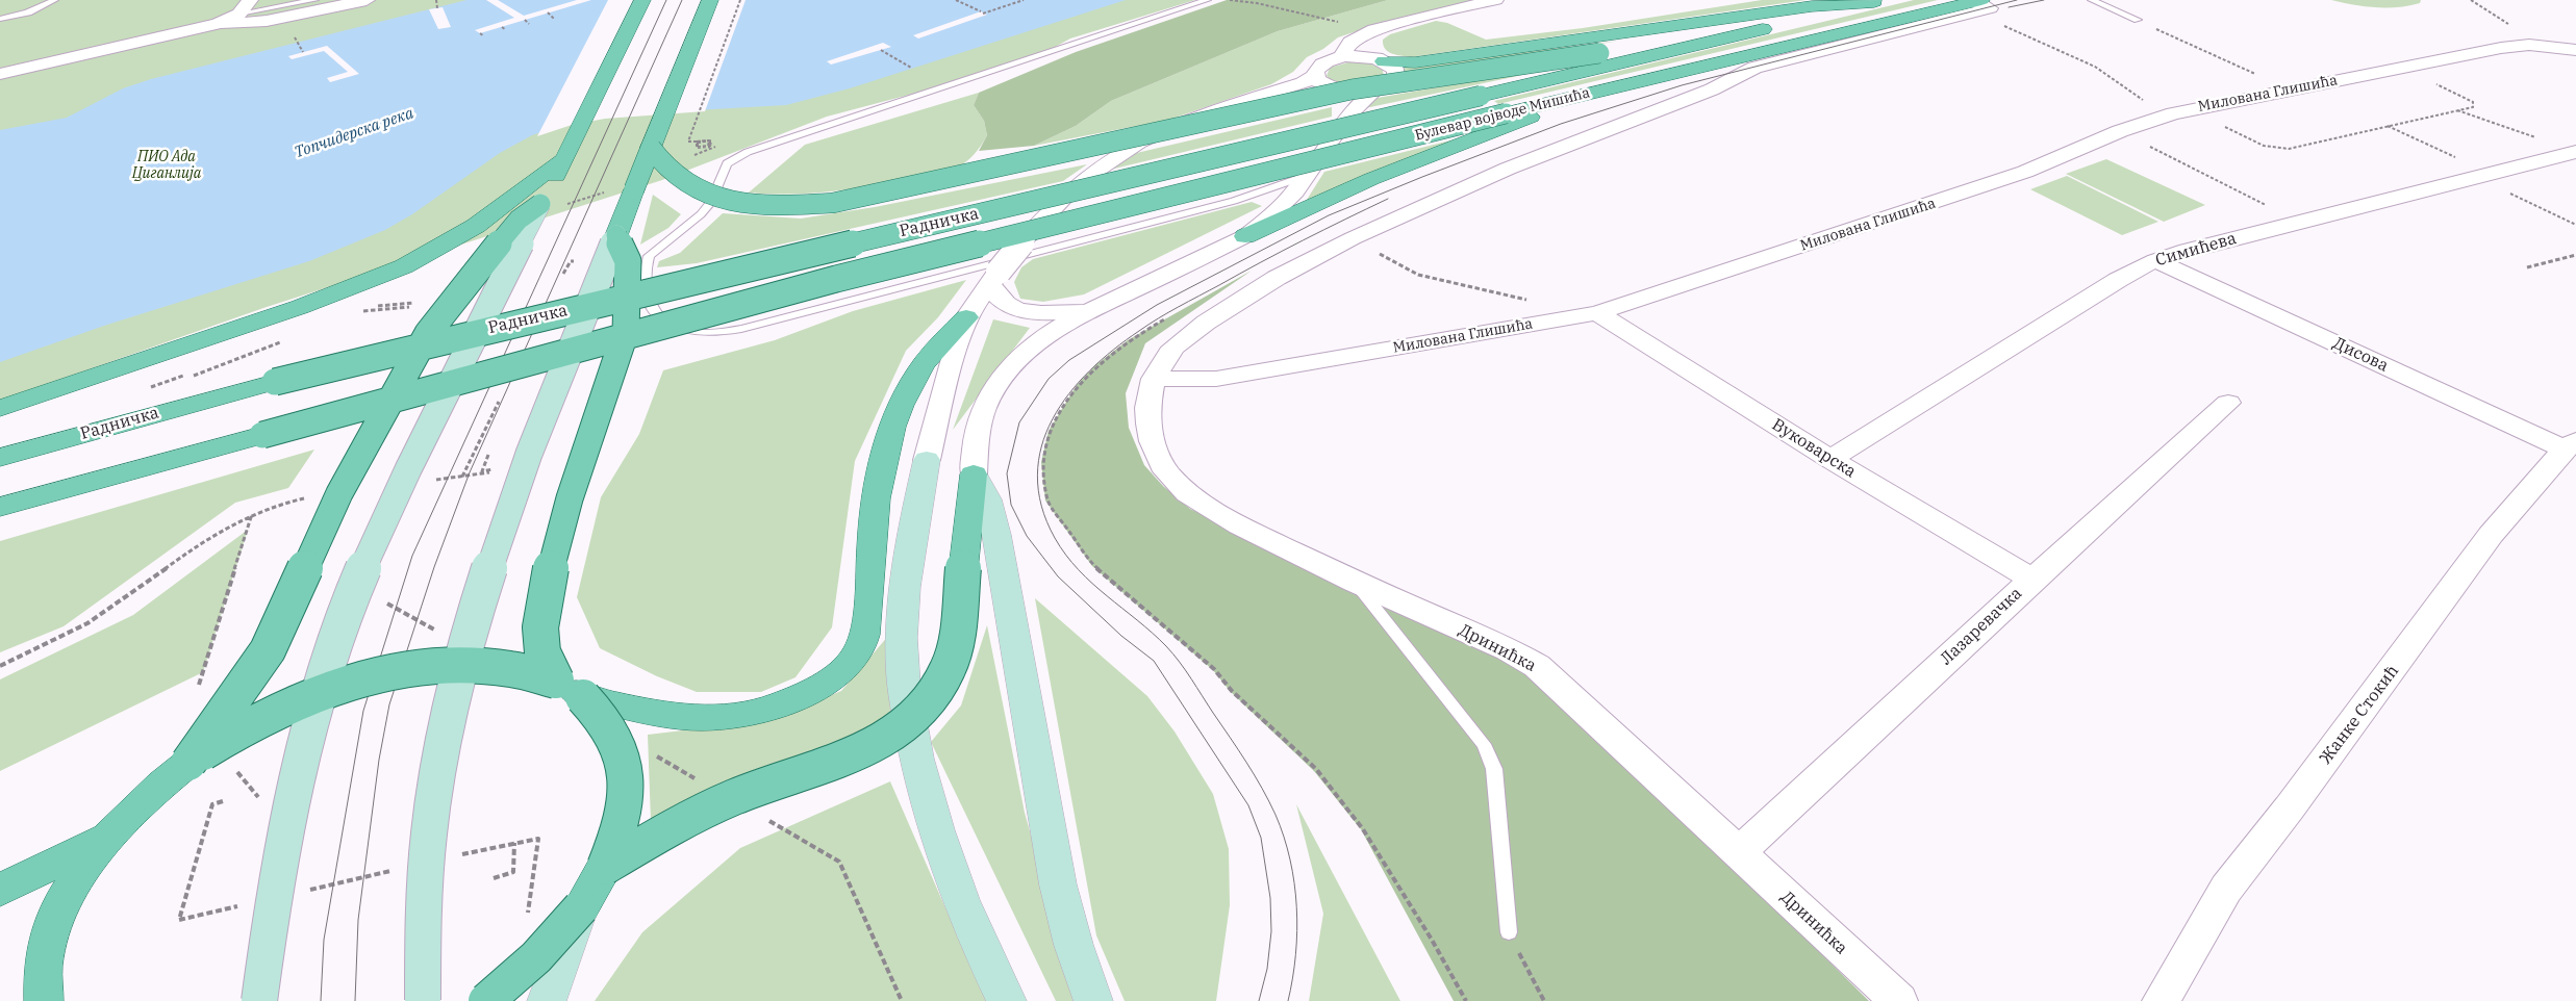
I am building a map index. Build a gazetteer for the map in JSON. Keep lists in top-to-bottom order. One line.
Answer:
{"streets":{"main road":["Булевар војводе Мишића","Радничка"],"street":["Милована Глишића","Симићева","Дисова","Вуковарска","Лазаревачка","Дринићка","Жанке Стокић"]},"crossings":[["Милована Глишића","Булевар војводе Мишића"],["Милована Глишића","Вуковарска"],["Милована Глишића","Дринићка"],["Булевар војводе Мишића","Радничка"],["Булевар војводе Мишића","Дринићка"],["Симићева","Дисова"],["Симићева","Вуковарска"],["Дисова","Жанке Стокић"],["Вуковарска","Лазаревачка"],["Лазаревачка","Дринићка"]],"water":["Топчидерска река"],"parks":["ПИО Ада Циганлија"]}
